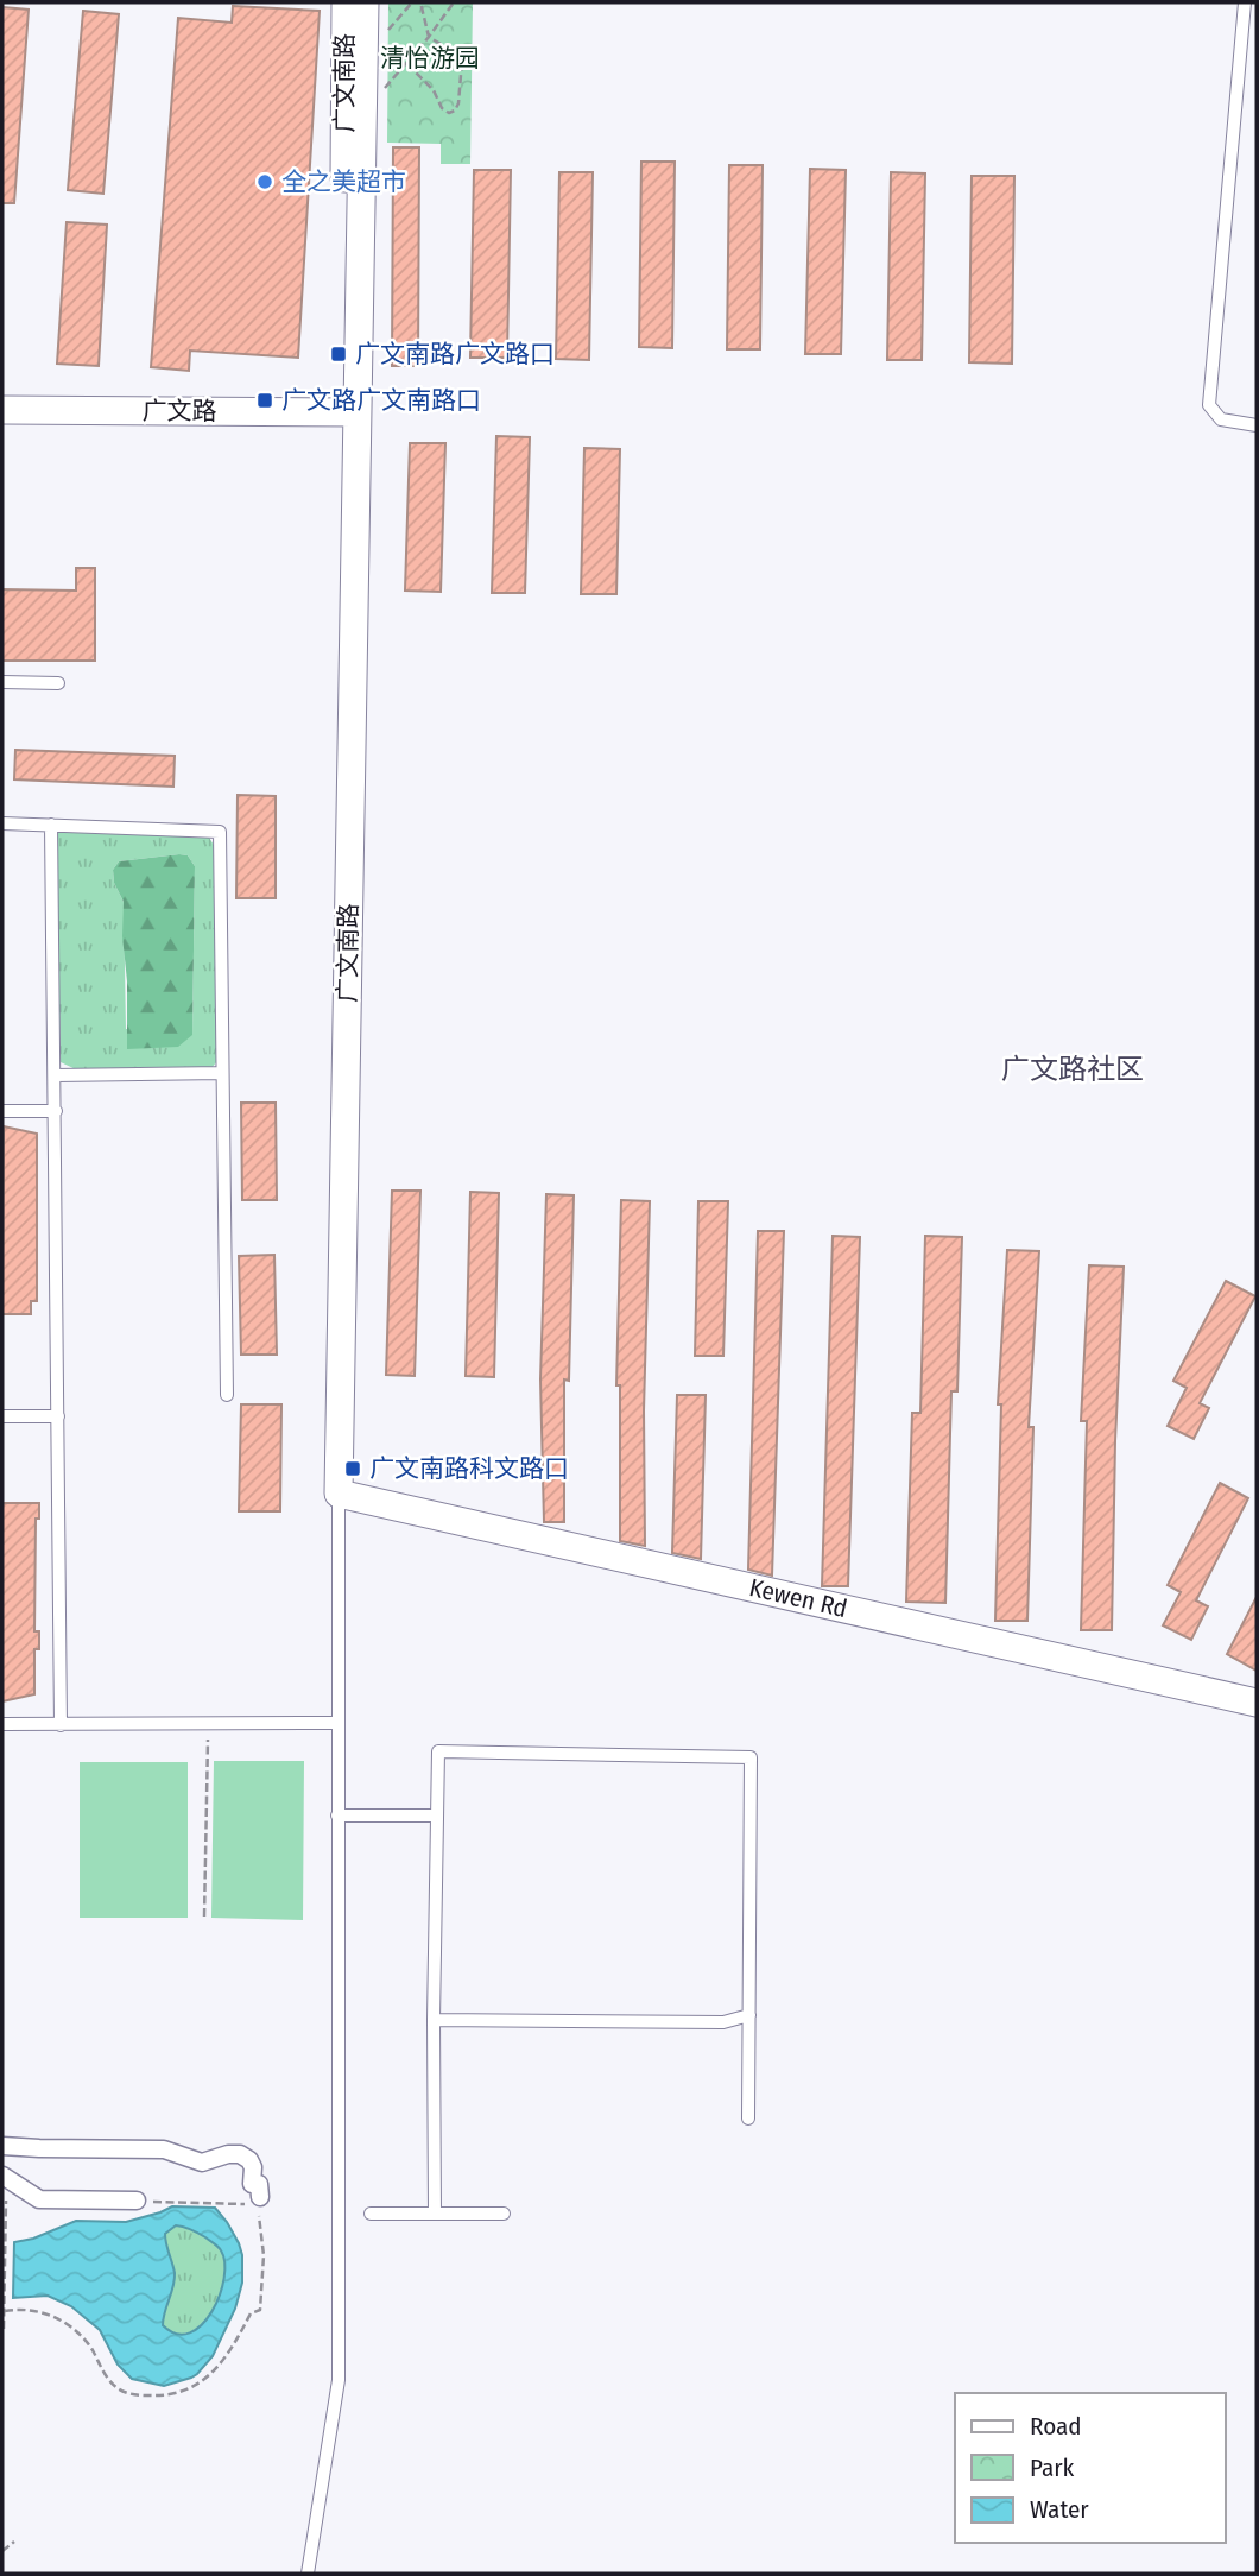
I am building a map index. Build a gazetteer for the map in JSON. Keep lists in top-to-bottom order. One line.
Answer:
{"streets":{"street":["广文南路","广文路","Kewen Rd"]},"crossings":[["广文南路","广文路"],["广文南路","Kewen Rd"]],"districts":["广文路社区"],"parks":["清怡游园"],"places":{"other":["全之美超市"],"transit":["广文南路广文路口","广文路广文南路口","广文南路科文路口"]},"legend":["Road","Park","Water"]}
